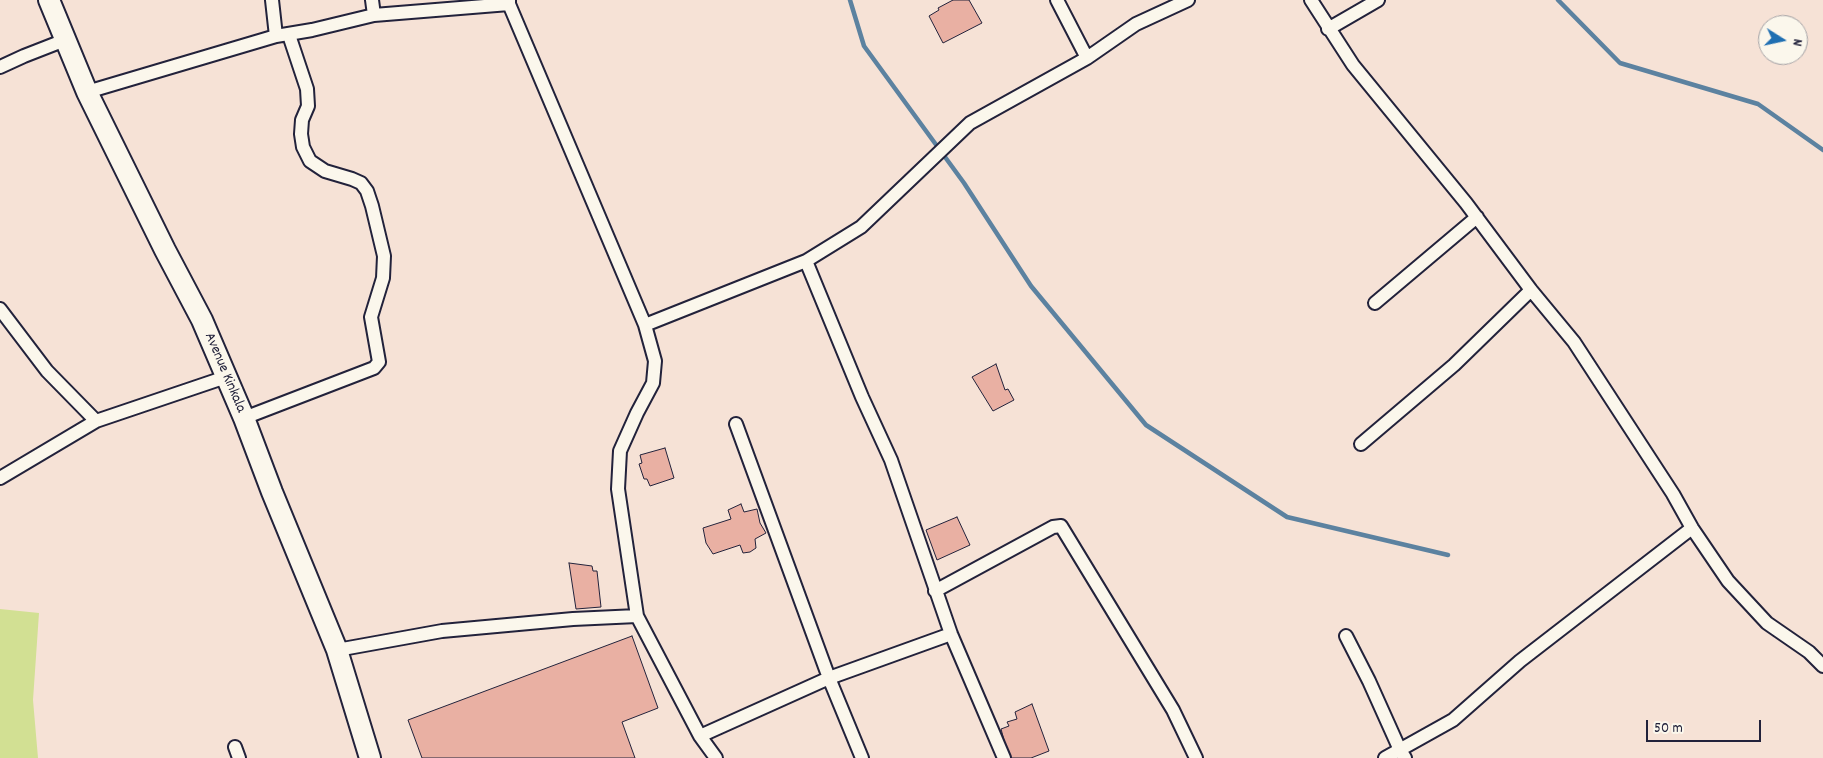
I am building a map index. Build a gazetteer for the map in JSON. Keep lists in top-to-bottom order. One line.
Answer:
{"streets":{"main road":["Avenue Kinkala"]},"scale_bar":"50 m","north":"right"}
